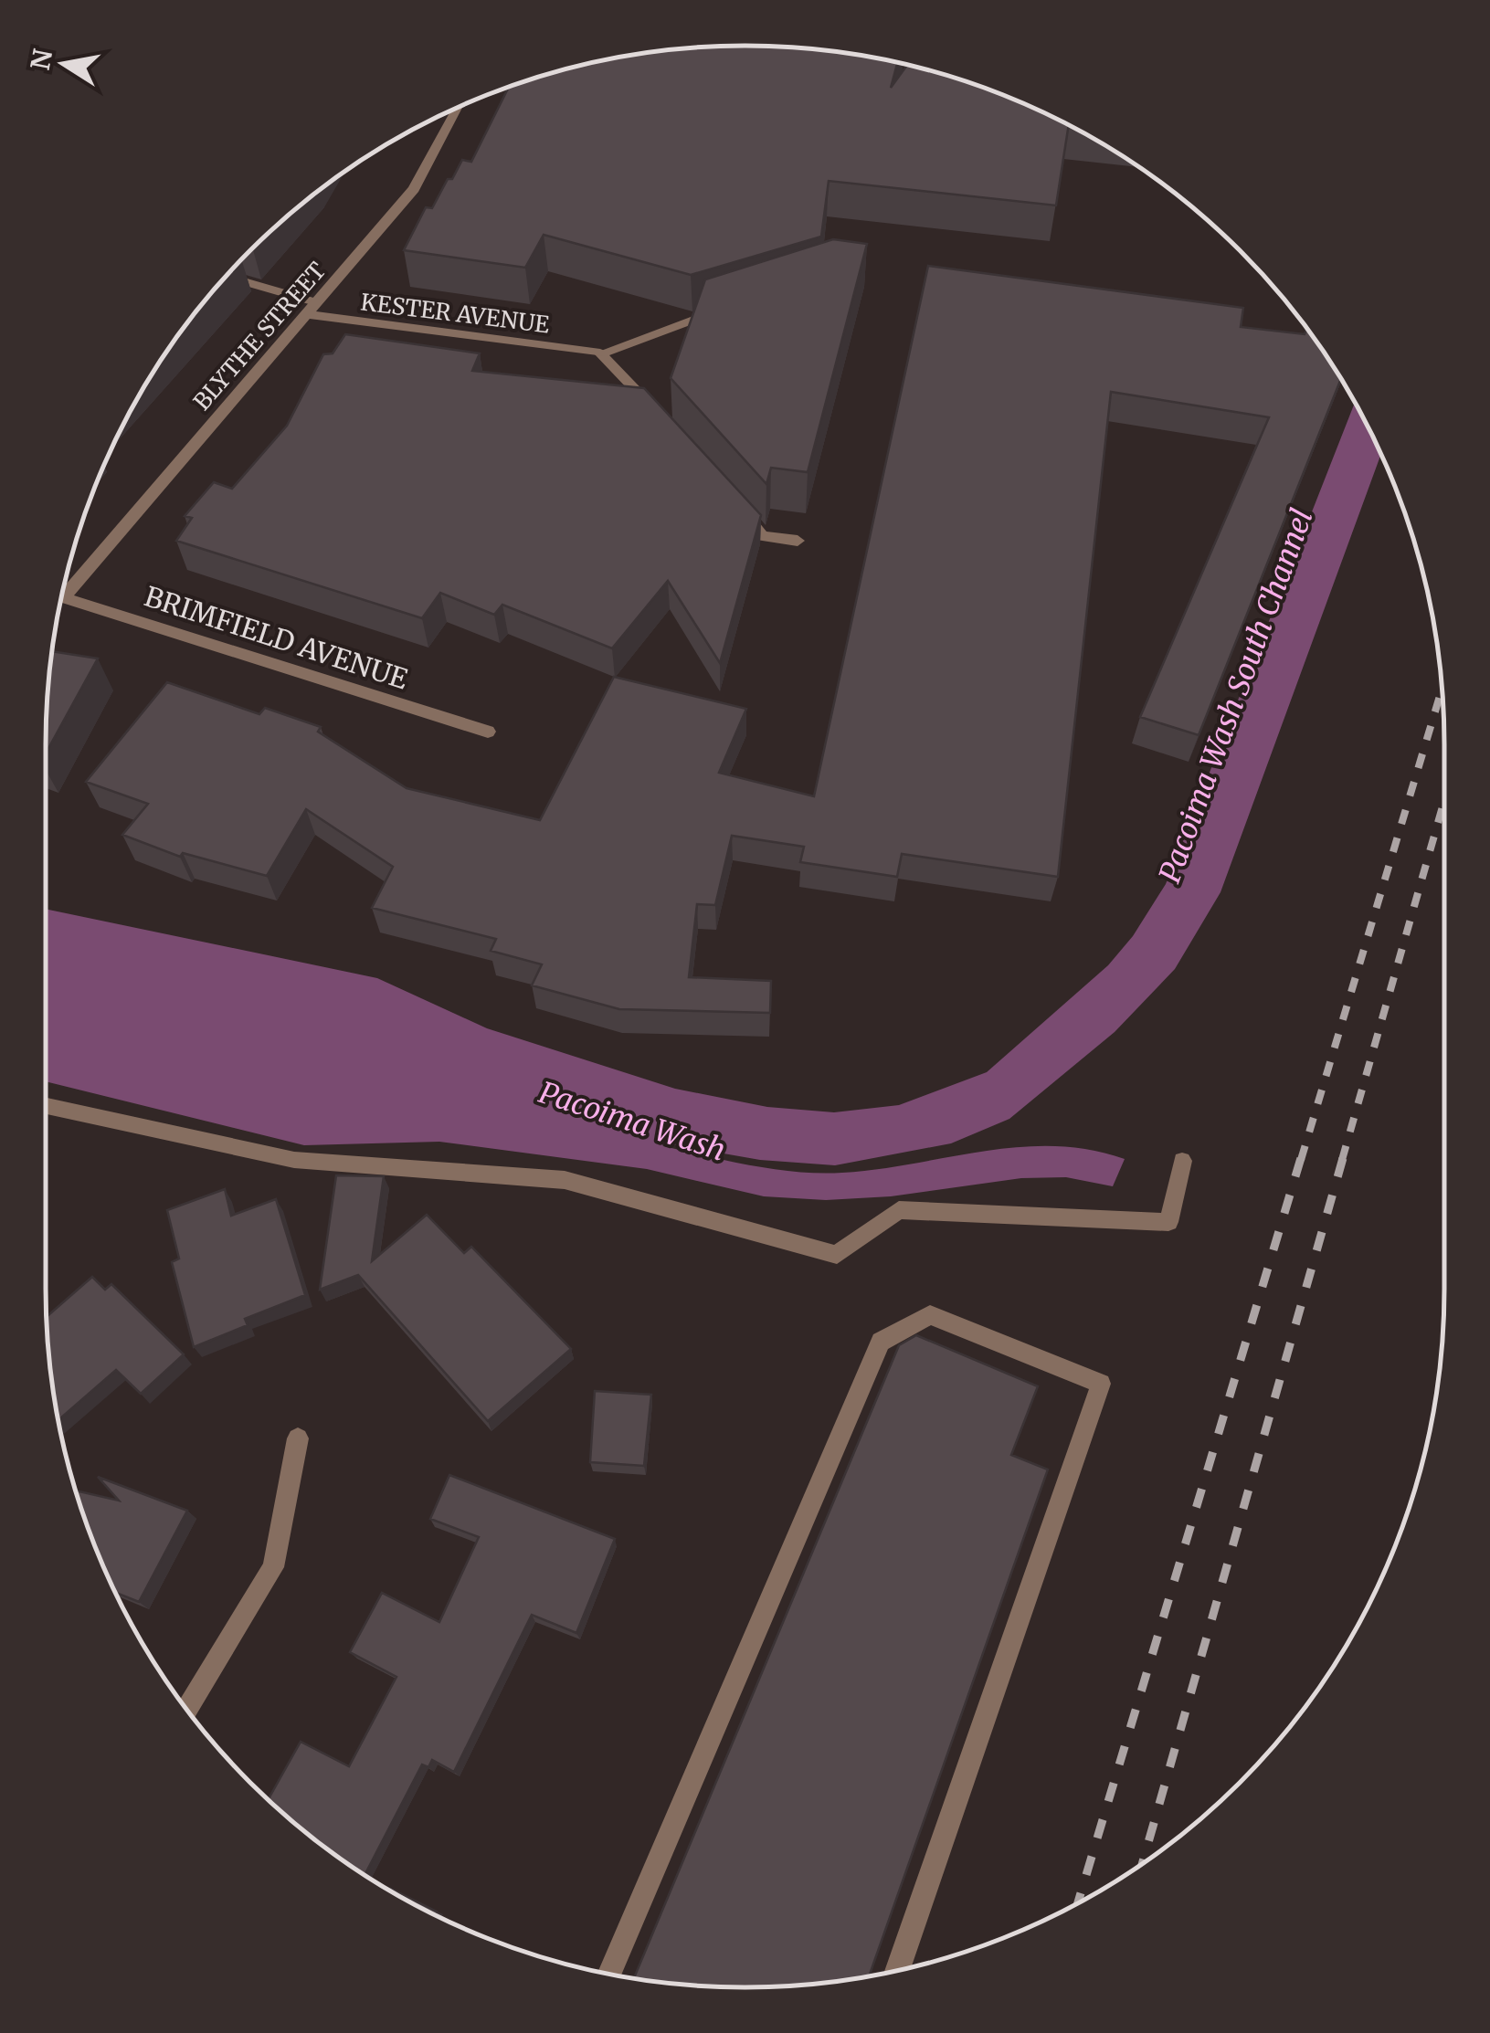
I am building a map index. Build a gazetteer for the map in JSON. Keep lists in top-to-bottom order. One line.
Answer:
{"streets":{"street":["KESTER AVENUE","BLYTHE STREET","BRIMFIELD AVENUE"]},"crossings":[["KESTER AVENUE","BLYTHE STREET"]],"water":["Pacoima Wash South Channel","Pacoima Wash"],"north":"left"}
